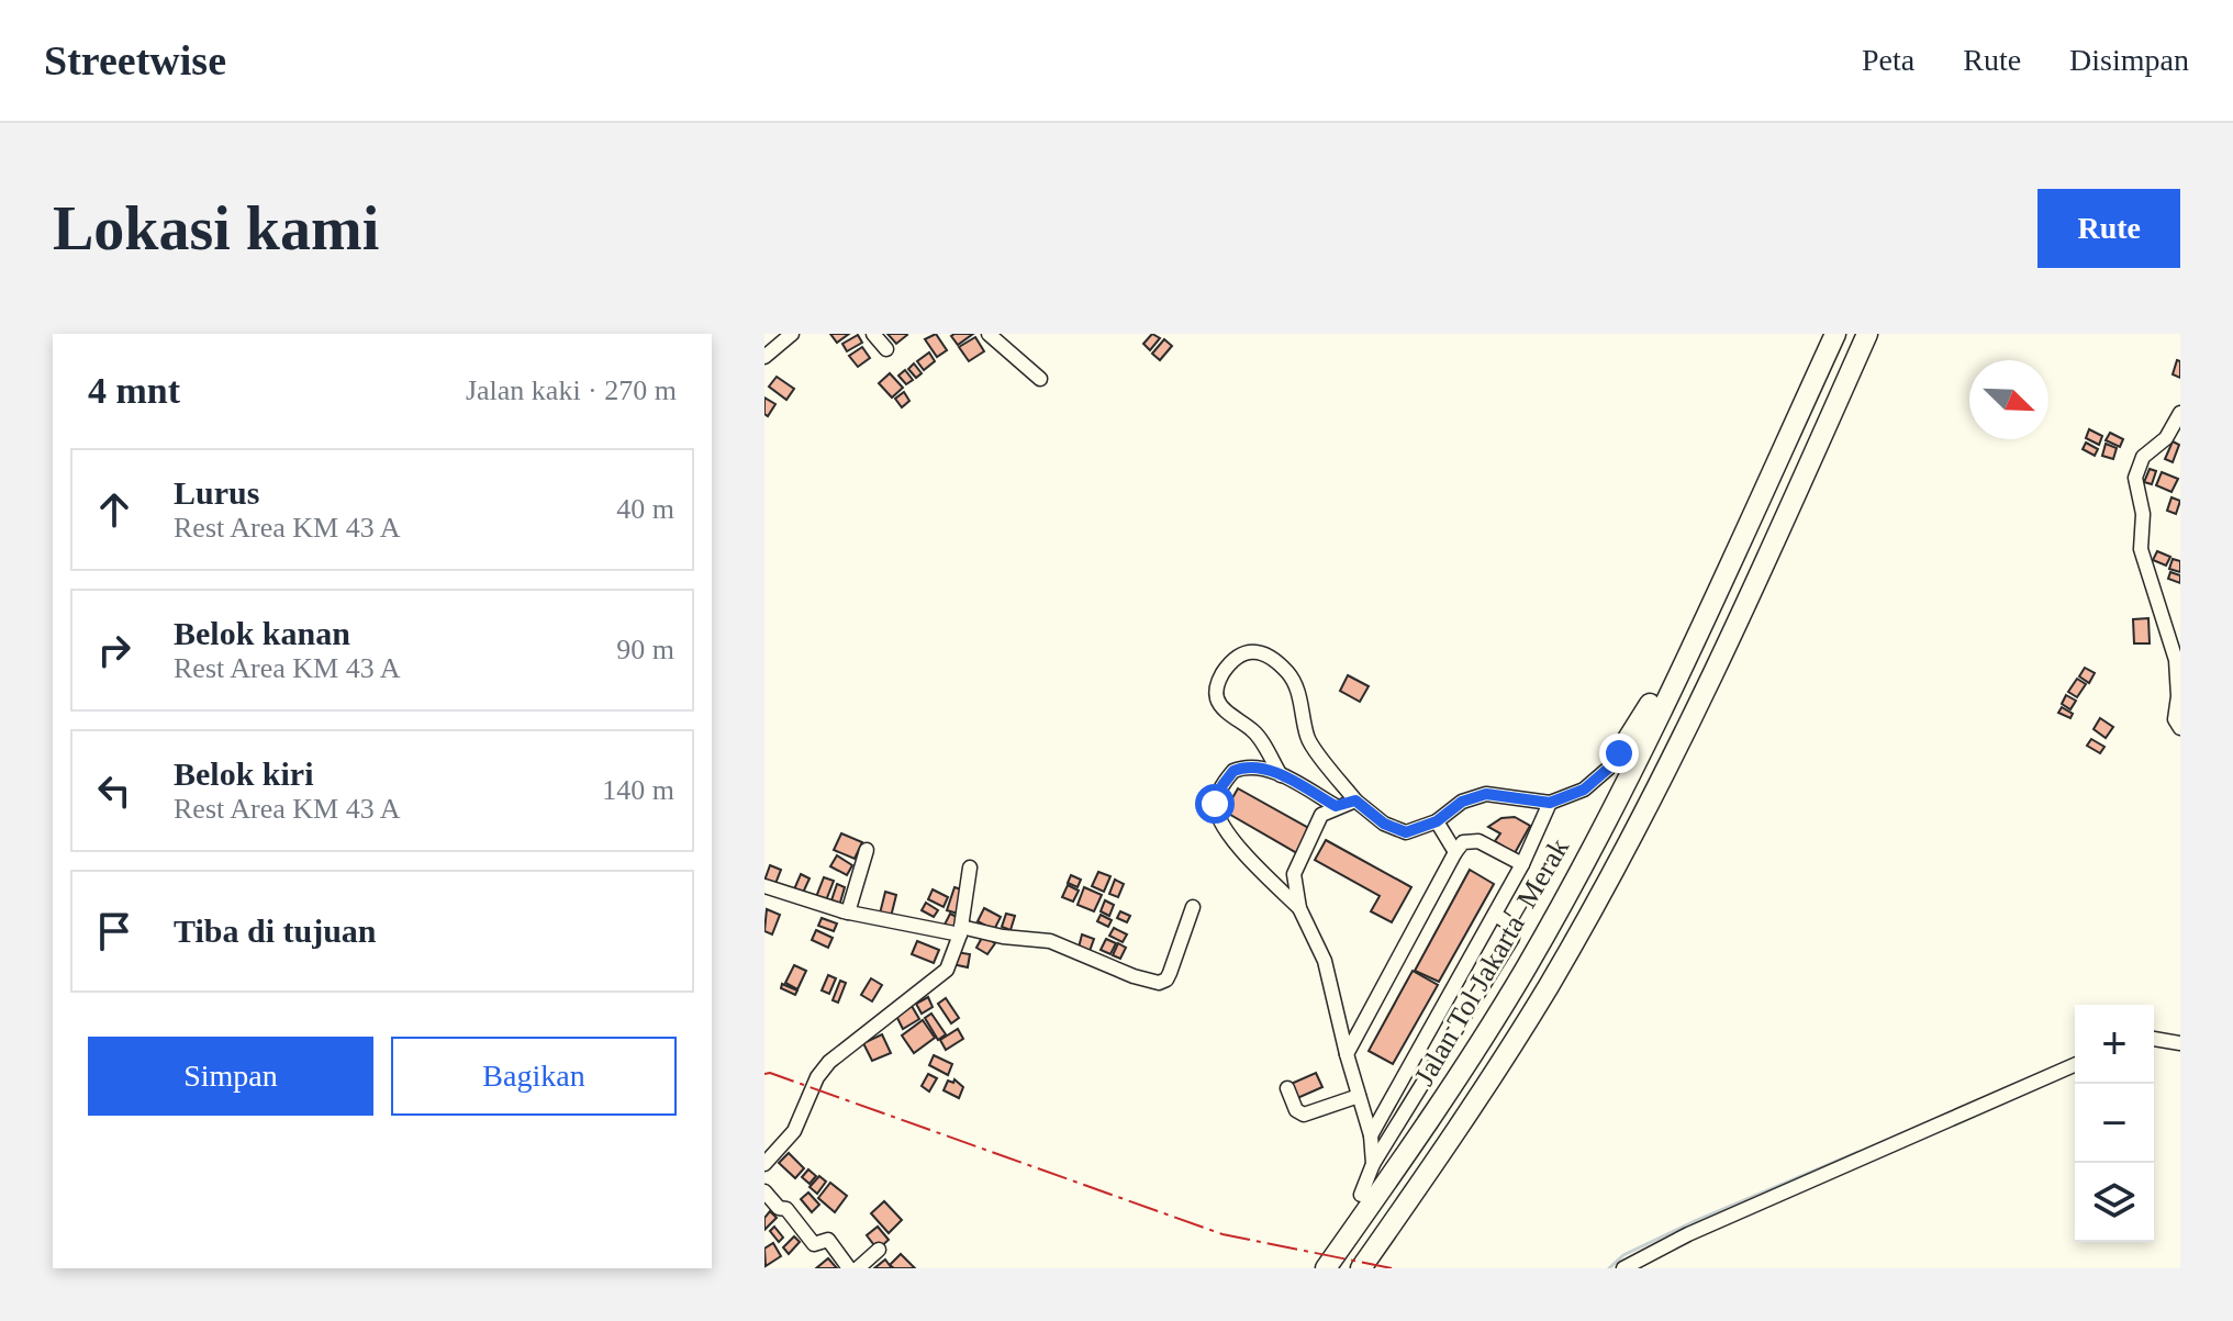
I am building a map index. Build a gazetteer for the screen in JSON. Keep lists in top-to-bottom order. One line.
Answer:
{"streets":{"highway":["Jalan Tol Jakarta–Merak"]},"north":"bottom right","page":{"header":"Streetwise","nav":["Peta","Rute","Disimpan"],"buttons":["Rute",["Simpan","Bagikan"]],"title":"Lokasi kami","heading":["4 mnt","Jalan kaki · 270 m"],"list":[["Lurus","Rest Area KM 43 A","40 m"],["Belok kanan","Rest Area KM 43 A","90 m"],["Belok kiri","Rest Area KM 43 A","140 m"],"Tiba di tujuan"],"map_buttons":["+","−"]}}
